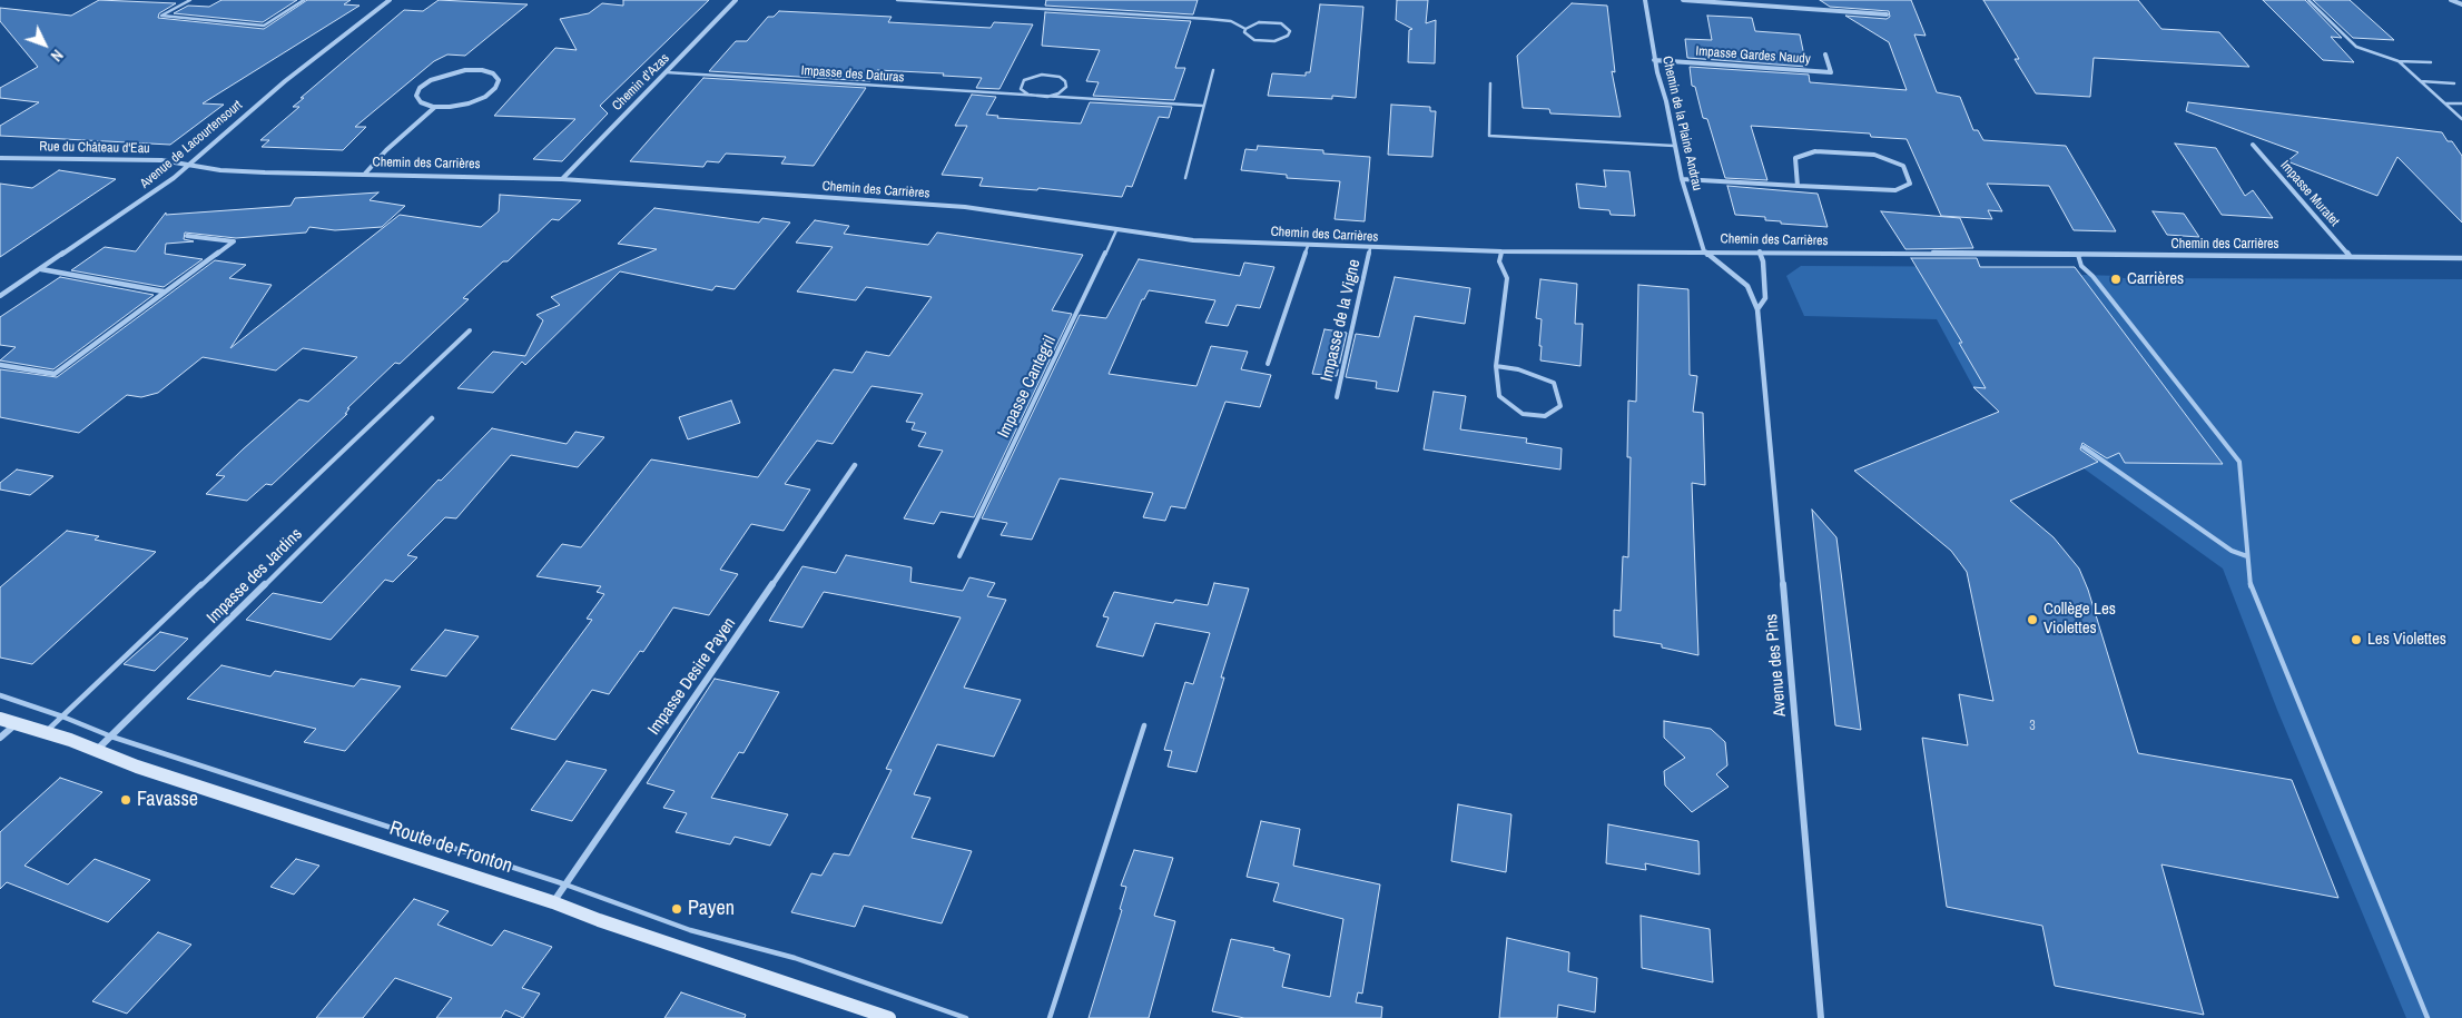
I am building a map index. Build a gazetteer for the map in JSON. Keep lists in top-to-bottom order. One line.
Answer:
{"streets":{"main road":["Route de Fronton"],"street":["Impasse Gardes Naudy","Chemin d'Azas","Chemin de la Plaine Andrau","Avenue de Lacourtensourt","Rue du Château d'Eau","Chemin des Carrières","Impasse Muratet","Impasse des Jardins","Avenue des Pins","Impasse Desire Payen"],"lane":["Impasse des Daturas","Impasse de la Vigne","Impasse Cantegril"]},"crossings":[["Impasse Gardes Naudy","Chemin de la Plaine Andrau"],["Impasse des Daturas","Chemin d'Azas"],["Chemin d'Azas","Chemin des Carrières"],["Chemin de la Plaine Andrau","Chemin des Carrières"],["Chemin de la Plaine Andrau","Avenue des Pins"],["Avenue de Lacourtensourt","Rue du Château d'Eau"],["Avenue de Lacourtensourt","Chemin des Carrières"],["Rue du Château d'Eau","Chemin des Carrières"],["Chemin des Carrières","Impasse Muratet"],["Chemin des Carrières","Impasse de la Vigne"],["Chemin des Carrières","Impasse Cantegril"],["Chemin des Carrières","Avenue des Pins"],["Impasse des Jardins","Route de Fronton"],["Impasse Desire Payen","Route de Fronton"]],"places":["Carrières","Collège Les Violettes","Les Violettes","Favasse","Payen"],"house_numbers":["3"],"north":"bottom right"}
